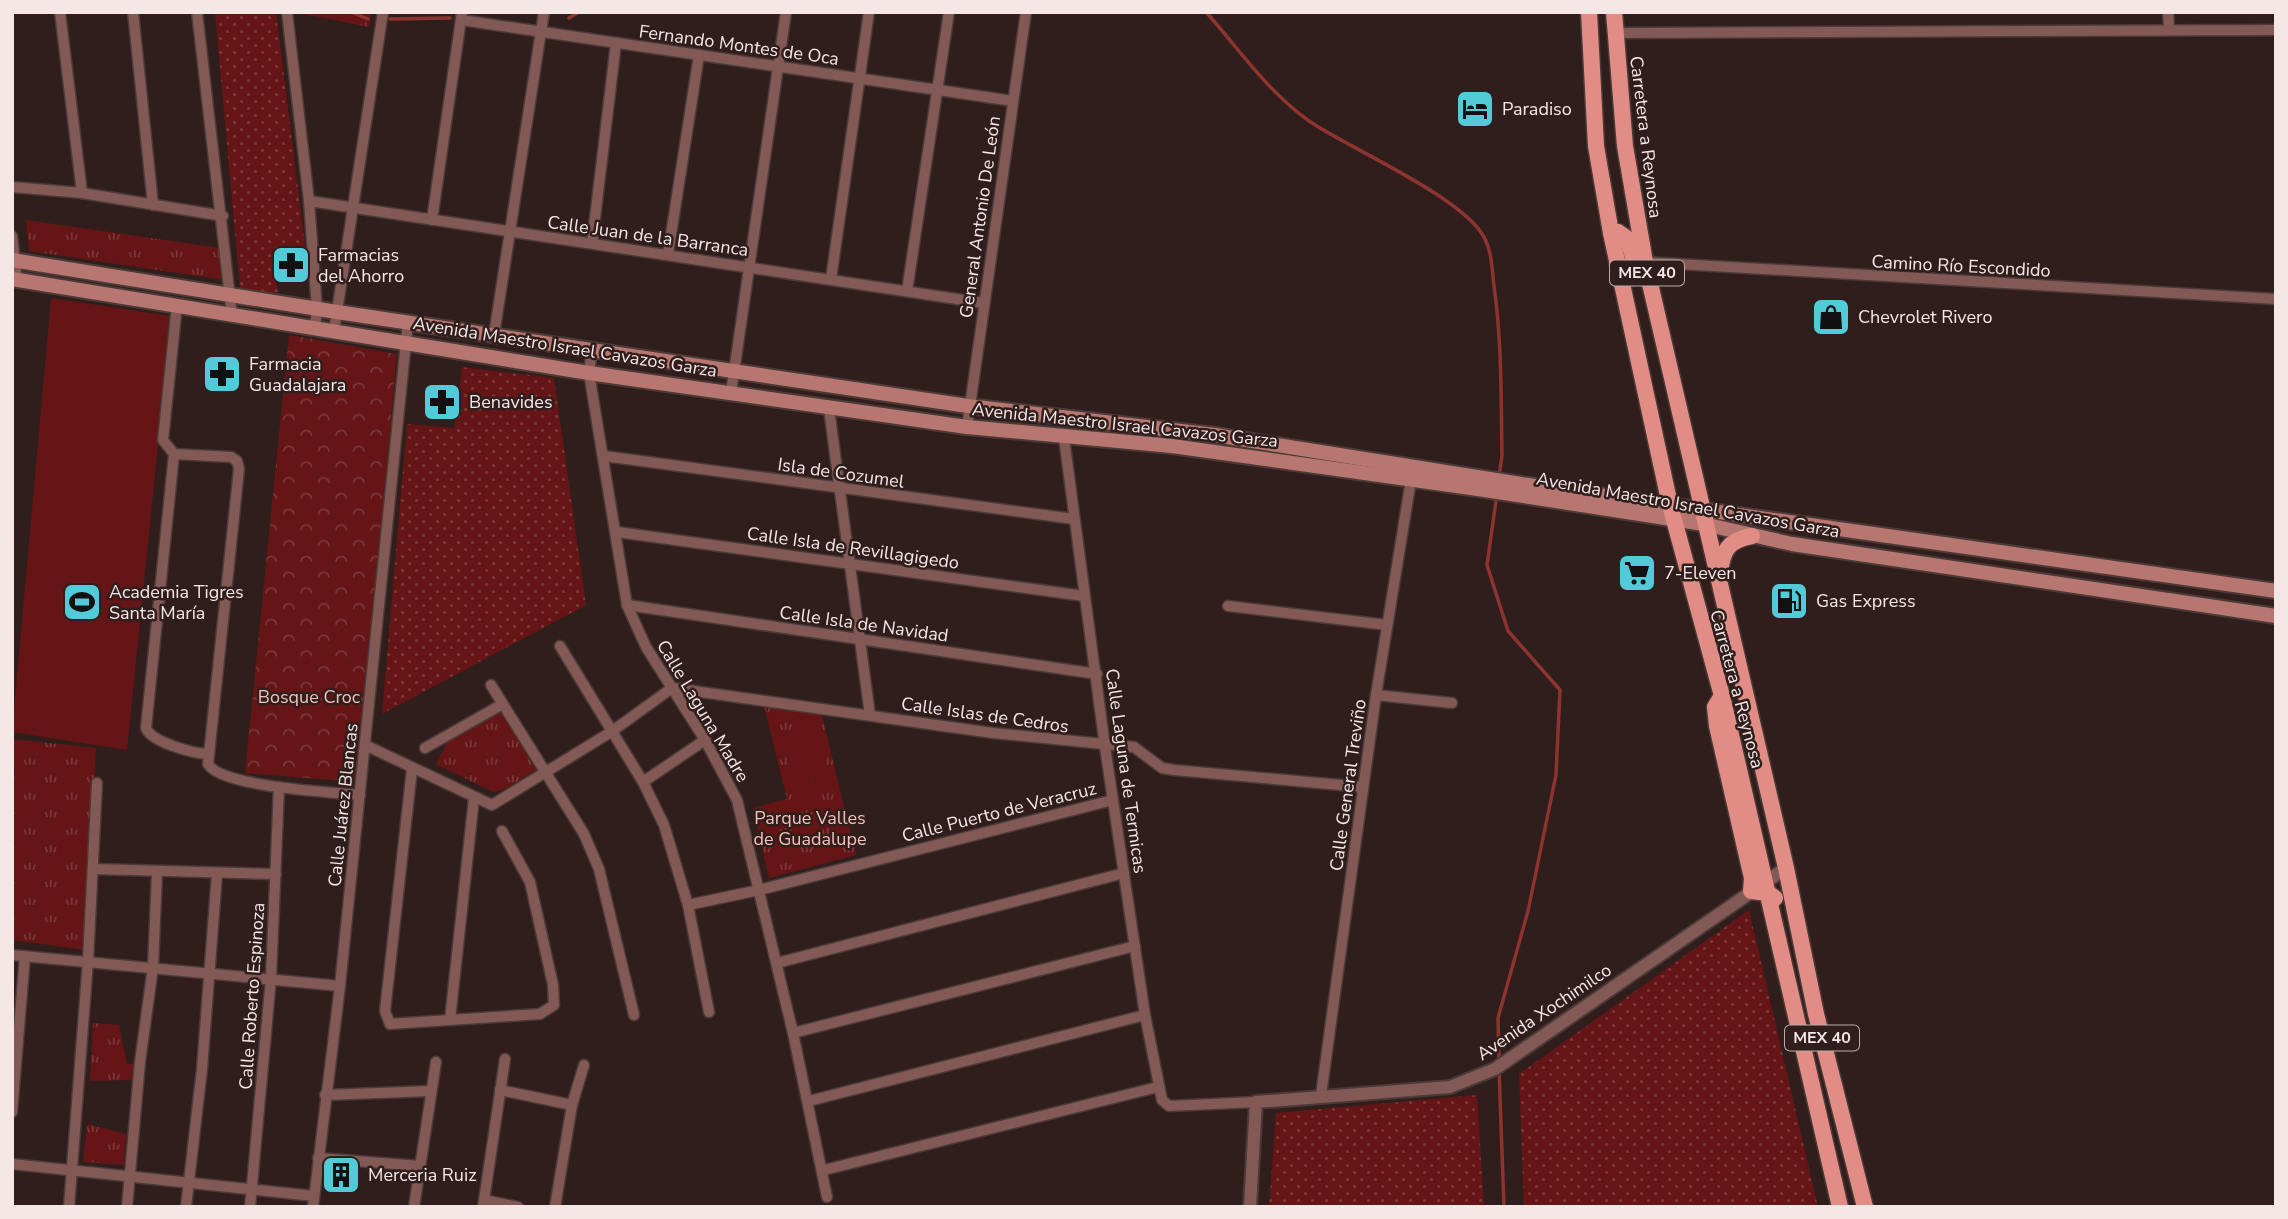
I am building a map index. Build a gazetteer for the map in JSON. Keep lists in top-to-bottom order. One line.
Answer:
{"streets":{"main road":["Carretera a Reynosa","MEX 40","Avenida Maestro Israel Cavazos Garza"],"street":["Fernando Montes de Oca","General Antonio De León","Calle Juan de la Barranca","Camino Río Escondido","Isla de Cozumel","Calle Isla de Revillagigedo","Calle Isla de Navidad","Calle Laguna Madre","Calle Islas de Cedros","Calle Laguna de Termicas","Calle General Treviño","Calle Juárez Blancas","Calle Puerto de Veracruz","Calle Roberto Espinoza","Avenida Xochimilco"]},"crossings":[["Fernando Montes de Oca","General Antonio De León"],["Carretera a Reynosa","Camino Río Escondido"],["Carretera a Reynosa","MEX 40"],["Carretera a Reynosa","Avenida Maestro Israel Cavazos Garza"],["Carretera a Reynosa","Avenida Xochimilco"],["General Antonio De León","Calle Juan de la Barranca"],["General Antonio De León","Avenida Maestro Israel Cavazos Garza"],["MEX 40","Avenida Xochimilco"],["Avenida Maestro Israel Cavazos Garza","Calle Laguna Madre"],["Avenida Maestro Israel Cavazos Garza","Calle Laguna de Termicas"],["Avenida Maestro Israel Cavazos Garza","Calle General Treviño"],["Avenida Maestro Israel Cavazos Garza","Calle Juárez Blancas"],["Isla de Cozumel","Calle Laguna Madre"],["Isla de Cozumel","Calle Laguna de Termicas"],["Calle Isla de Revillagigedo","Calle Laguna Madre"],["Calle Isla de Revillagigedo","Calle Laguna de Termicas"],["Calle Isla de Navidad","Calle Laguna Madre"],["Calle Isla de Navidad","Calle Laguna de Termicas"],["Calle Laguna Madre","Calle Islas de Cedros"],["Calle Laguna Madre","Calle Puerto de Veracruz"],["Calle Islas de Cedros","Calle Laguna de Termicas"],["Calle Islas de Cedros","Calle General Treviño"],["Calle Laguna de Termicas","Calle Puerto de Veracruz"],["Calle Laguna de Termicas","Avenida Xochimilco"],["Calle General Treviño","Avenida Xochimilco"]],"parks":["Bosque Croc","Parque Valles de Guadalupe"],"places":{"hotel":["Paradiso"],"pharmacy":["Farmacias del Ahorro","Farmacia Guadalajara","Benavides"],"shop":["Chevrolet Rivero"],"supermarket":["7-Eleven"],"fuel station":["Gas Express"],"sports":["Academia Tigres Santa María"],"building":["Merceria Ruiz"]}}
